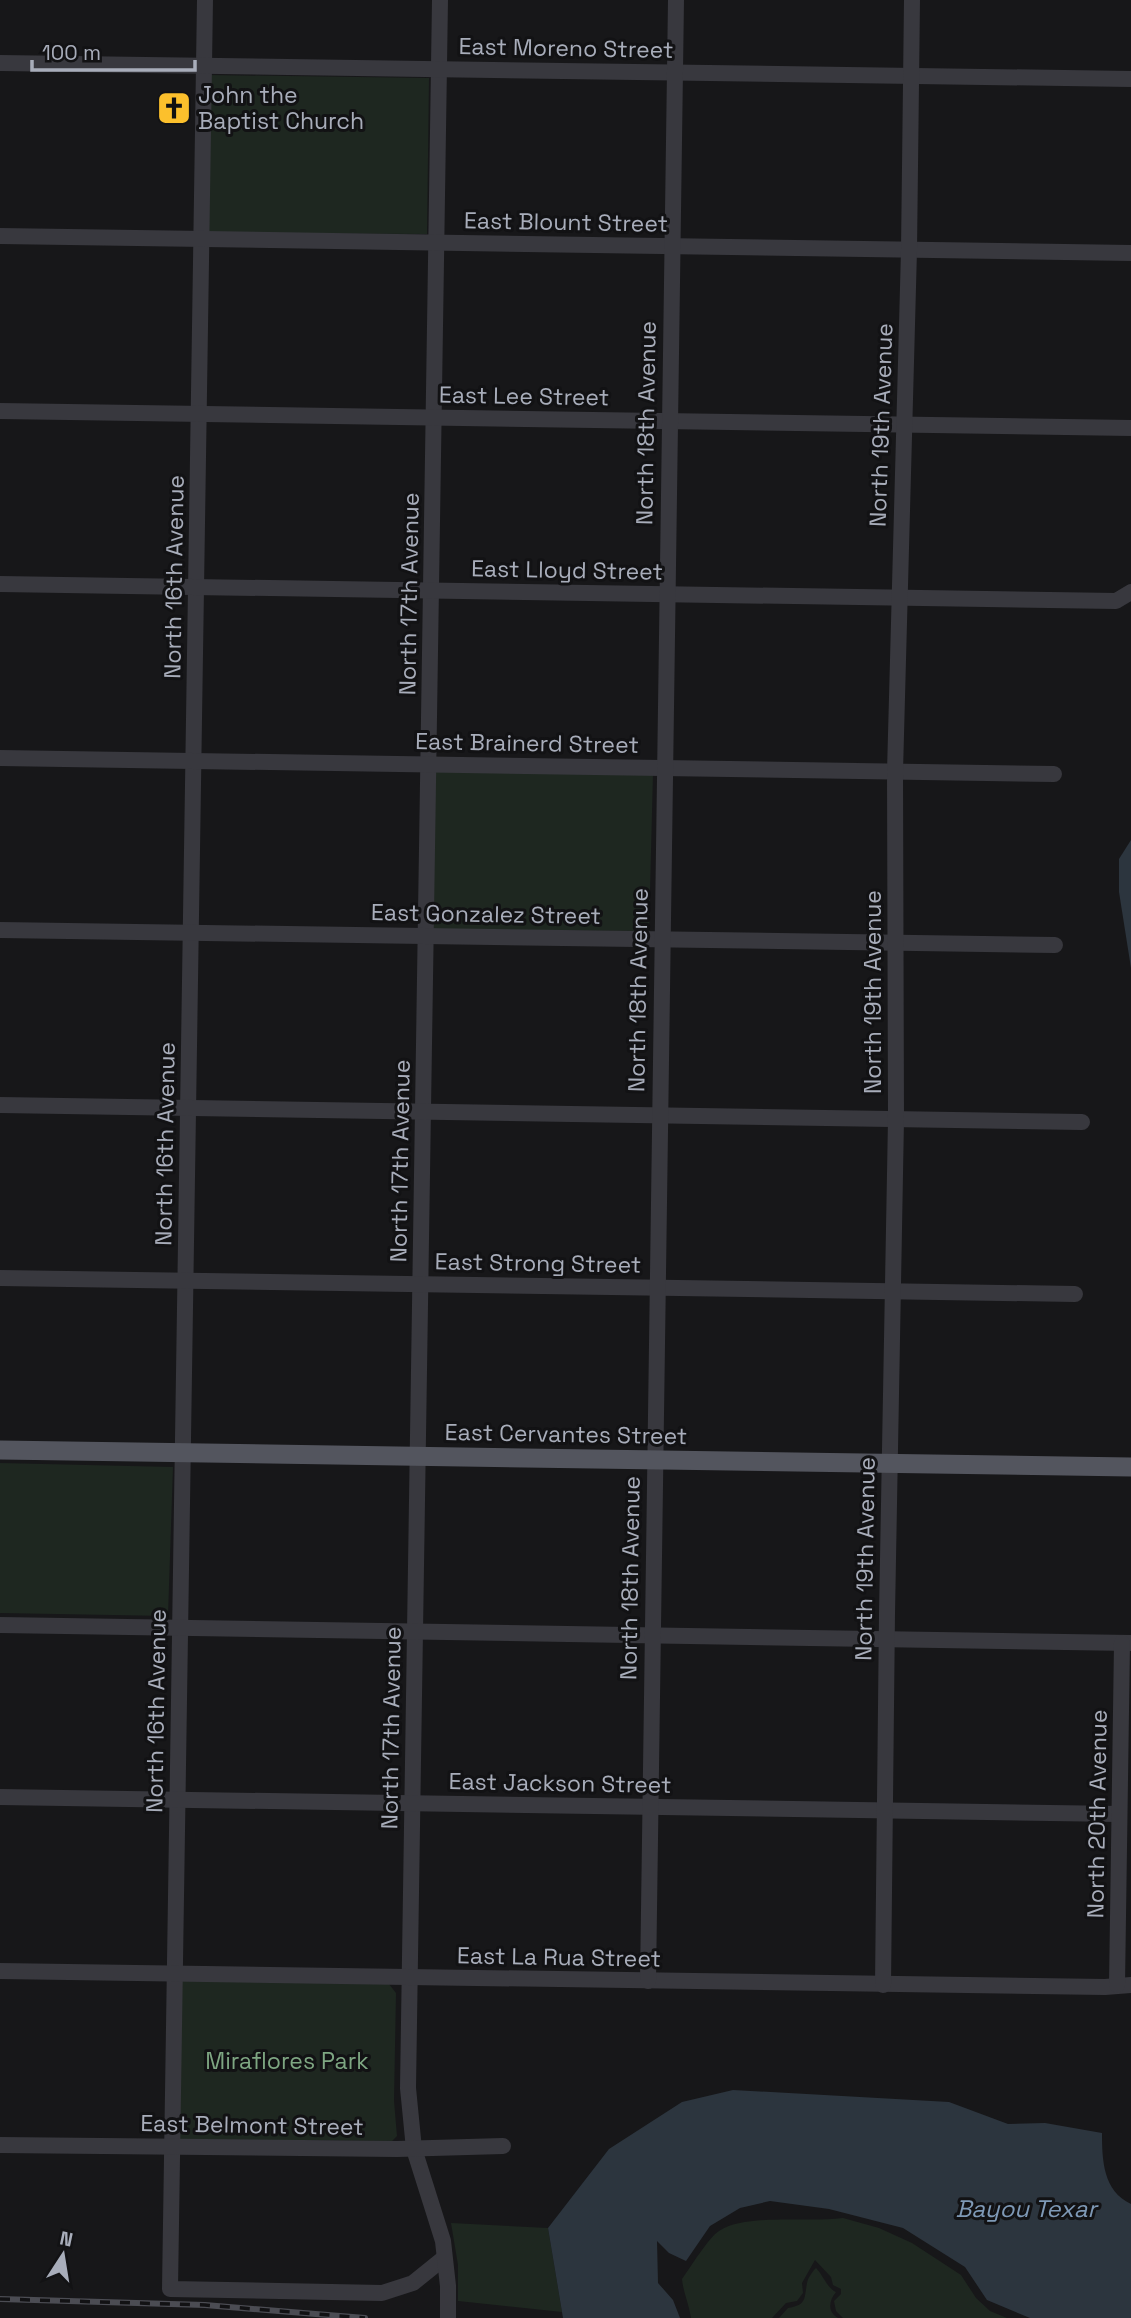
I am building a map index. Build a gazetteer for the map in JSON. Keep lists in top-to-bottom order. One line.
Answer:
{"streets":{"main road":["East Cervantes Street"],"street":["East Moreno Street","East Blount Street","East Lee Street","North 18th Avenue","North 19th Avenue","East Lloyd Street","North 16th Avenue","North 17th Avenue","East Brainerd Street","East Gonzalez Street","East Strong Street","East Jackson Street","North 20th Avenue","East La Rua Street","East Belmont Street"]},"crossings":[["East Moreno Street","North 18th Avenue"],["East Moreno Street","North 19th Avenue"],["East Moreno Street","North 16th Avenue"],["East Moreno Street","North 17th Avenue"],["East Blount Street","North 18th Avenue"],["East Blount Street","North 19th Avenue"],["East Blount Street","North 16th Avenue"],["East Blount Street","North 17th Avenue"],["East Lee Street","North 18th Avenue"],["East Lee Street","North 19th Avenue"],["East Lee Street","North 16th Avenue"],["East Lee Street","North 17th Avenue"],["North 18th Avenue","East Lloyd Street"],["North 18th Avenue","East Brainerd Street"],["North 18th Avenue","East Gonzalez Street"],["North 18th Avenue","East Strong Street"],["North 18th Avenue","East Cervantes Street"],["North 18th Avenue","East Jackson Street"],["North 18th Avenue","East La Rua Street"],["North 19th Avenue","East Lloyd Street"],["North 19th Avenue","East Brainerd Street"],["North 19th Avenue","East Gonzalez Street"],["North 19th Avenue","East Strong Street"],["North 19th Avenue","East Cervantes Street"],["North 19th Avenue","East Jackson Street"],["North 19th Avenue","East La Rua Street"],["East Lloyd Street","North 16th Avenue"],["East Lloyd Street","North 17th Avenue"],["North 16th Avenue","North 17th Avenue"],["North 16th Avenue","East Brainerd Street"],["North 16th Avenue","East Gonzalez Street"],["North 16th Avenue","East Strong Street"],["North 16th Avenue","East Cervantes Street"],["North 16th Avenue","East Jackson Street"],["North 16th Avenue","East La Rua Street"],["North 16th Avenue","East Belmont Street"],["North 17th Avenue","East Brainerd Street"],["North 17th Avenue","East Gonzalez Street"],["North 17th Avenue","East Strong Street"],["North 17th Avenue","East Cervantes Street"],["North 17th Avenue","East Jackson Street"],["North 17th Avenue","East La Rua Street"],["North 17th Avenue","East Belmont Street"],["East Jackson Street","North 20th Avenue"],["North 20th Avenue","East La Rua Street"]],"water":["Bayou Texar"],"parks":["Miraflores Park"],"places":{"church":["John the Baptist Church"]},"scale_bar":"100 m","north":"top"}
